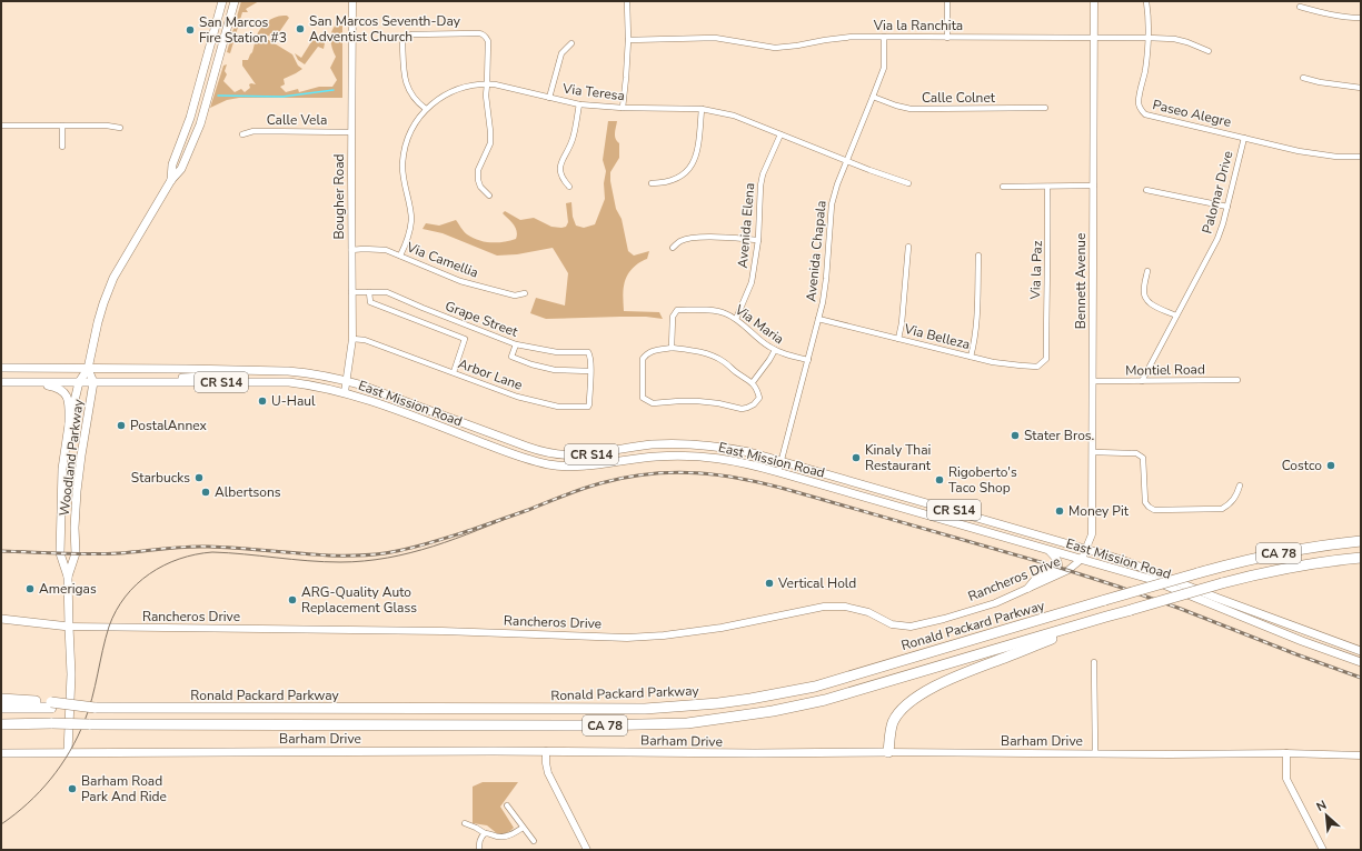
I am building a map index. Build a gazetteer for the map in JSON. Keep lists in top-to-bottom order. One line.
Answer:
{"streets":{"highway":["CA 78","Ronald Packard Parkway"],"main road":["CR S14","East Mission Road","Woodland Parkway","Rancheros Drive","Barham Drive"],"street":["Via la Ranchita","Via Teresa","Calle Colnet","Paseo Alegre","Calle Vela","Palomar Drive","Bougher Road","Avenida Elena","Avenida Chapala","Via Camellia","Via la Paz","Bennett Avenue","Grape Street","Via Maria","Via Belleza","Montiel Road","Arbor Lane"]},"crossings":[["Via la Ranchita","Paseo Alegre"],["Via la Ranchita","Avenida Chapala"],["Via la Ranchita","Bennett Avenue"],["Via Teresa","Avenida Elena"],["Via Teresa","Avenida Chapala"],["Via Teresa","Via Camellia"],["Calle Colnet","Avenida Chapala"],["Paseo Alegre","Palomar Drive"],["Calle Vela","Bougher Road"],["Palomar Drive","Montiel Road"],["Bougher Road","Via Camellia"],["Bougher Road","Grape Street"],["Bougher Road","Arbor Lane"],["Bougher Road","East Mission Road"],["Avenida Elena","Via Maria"],["Avenida Chapala","Via Maria"],["Avenida Chapala","Via Belleza"],["Avenida Chapala","East Mission Road"],["Via la Paz","Via Belleza"],["Bennett Avenue","Montiel Road"],["Bennett Avenue","East Mission Road"],["Bennett Avenue","Rancheros Drive"],["Grape Street","Arbor Lane"],["East Mission Road","Woodland Parkway"],["East Mission Road","Rancheros Drive"],["Woodland Parkway","Rancheros Drive"],["Woodland Parkway","Barham Drive"]],"places":["San Marcos Seventh-Day Adventist Church","San Marcos Fire Station #3","U-Haul","PostalAnnex","Stater Bros.","Kinaly Thai Restaurant","Costco","Starbucks","Rigoberto's Taco Shop","Albertsons","Money Pit","Vertical Hold","Amerigas","ARG-Quality Auto Replacement Glass","Barham Road Park And Ride"],"north":"top left"}
